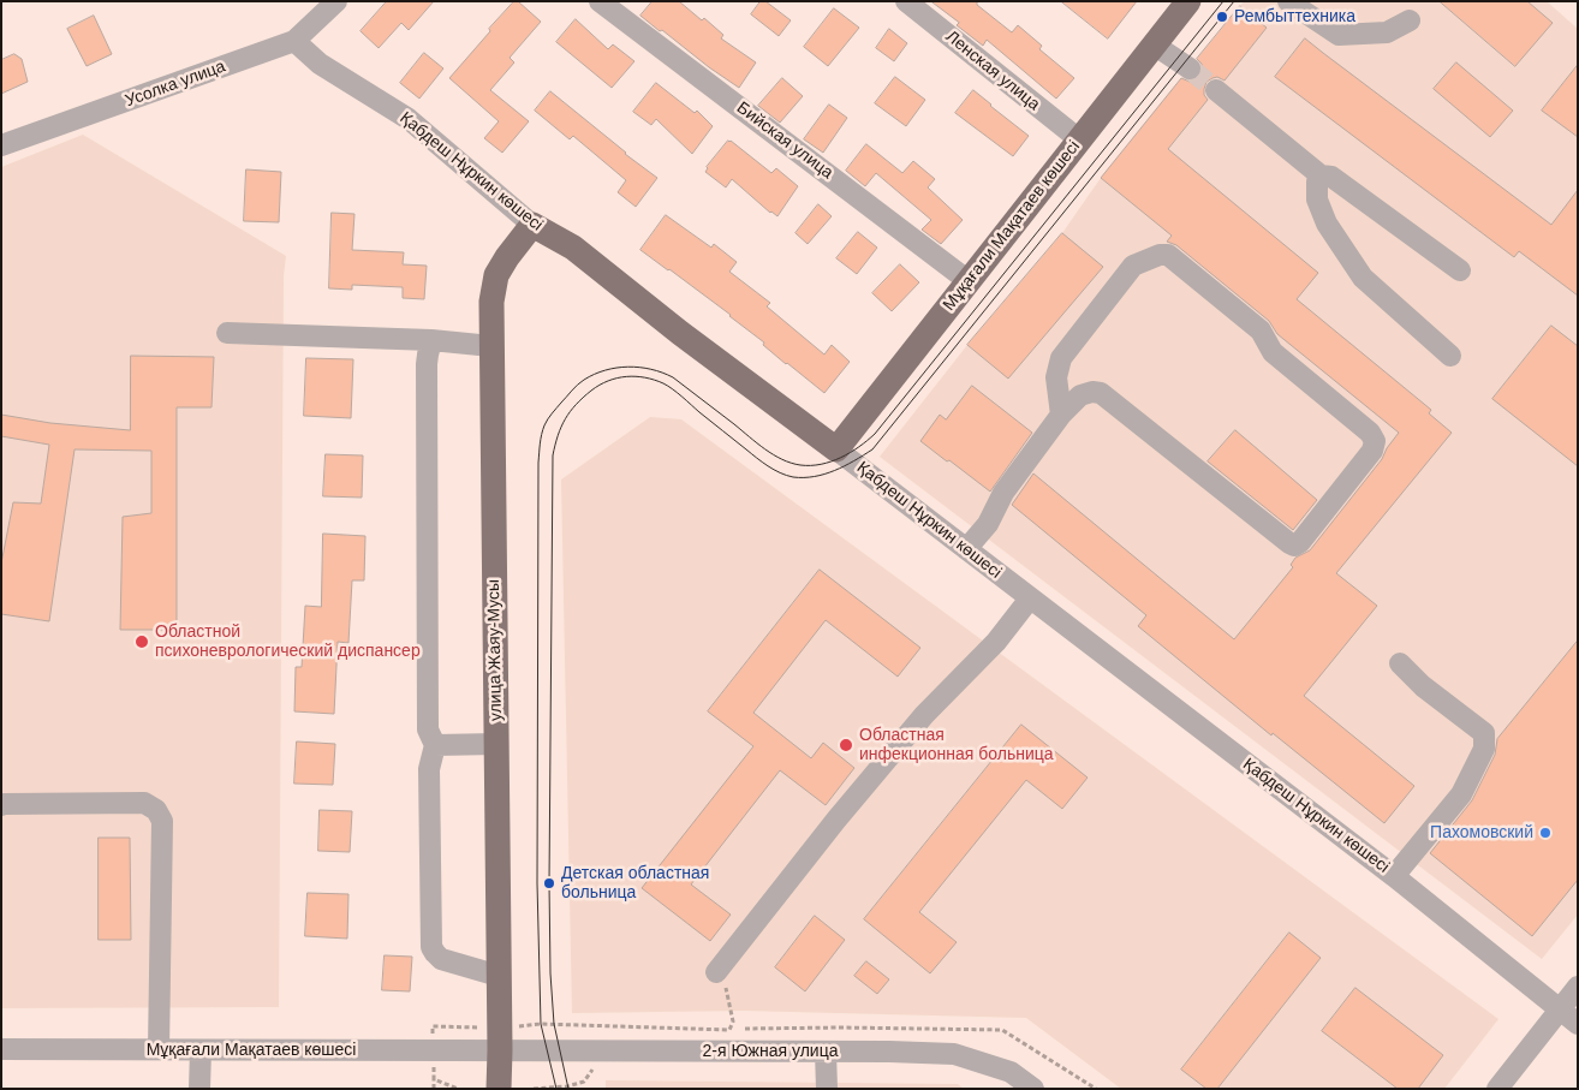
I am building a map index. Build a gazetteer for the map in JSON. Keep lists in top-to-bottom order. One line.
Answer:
{"streets":{"main road":["Қабдеш Нұркин көшесі","Мұқағали Мақатаев көшесі","улица Жаяу-Мусы"],"street":["Ленская улица","Усолка улица","Бийская улица","2-я Южная улица"]},"crossings":[["Ленская улица","Мұқағали Мақатаев көшесі"],["Усолка улица","Қабдеш Нұркин көшесі"],["Бийская улица","Мұқағали Мақатаев көшесі"],["Қабдеш Нұркин көшесі","Мұқағали Мақатаев көшесі"],["Қабдеш Нұркин көшесі","улица Жаяу-Мусы"],["Мұқағали Мақатаев көшесі","улица Жаяу-Мусы"],["Мұқағали Мақатаев көшесі","2-я Южная улица"],["улица Жаяу-Мусы","2-я Южная улица"]],"places":["Рембыттехника","Областной психоневрологический диспансер","Областная инфекционная больница","Пахомовский","Детская областная больница"]}
